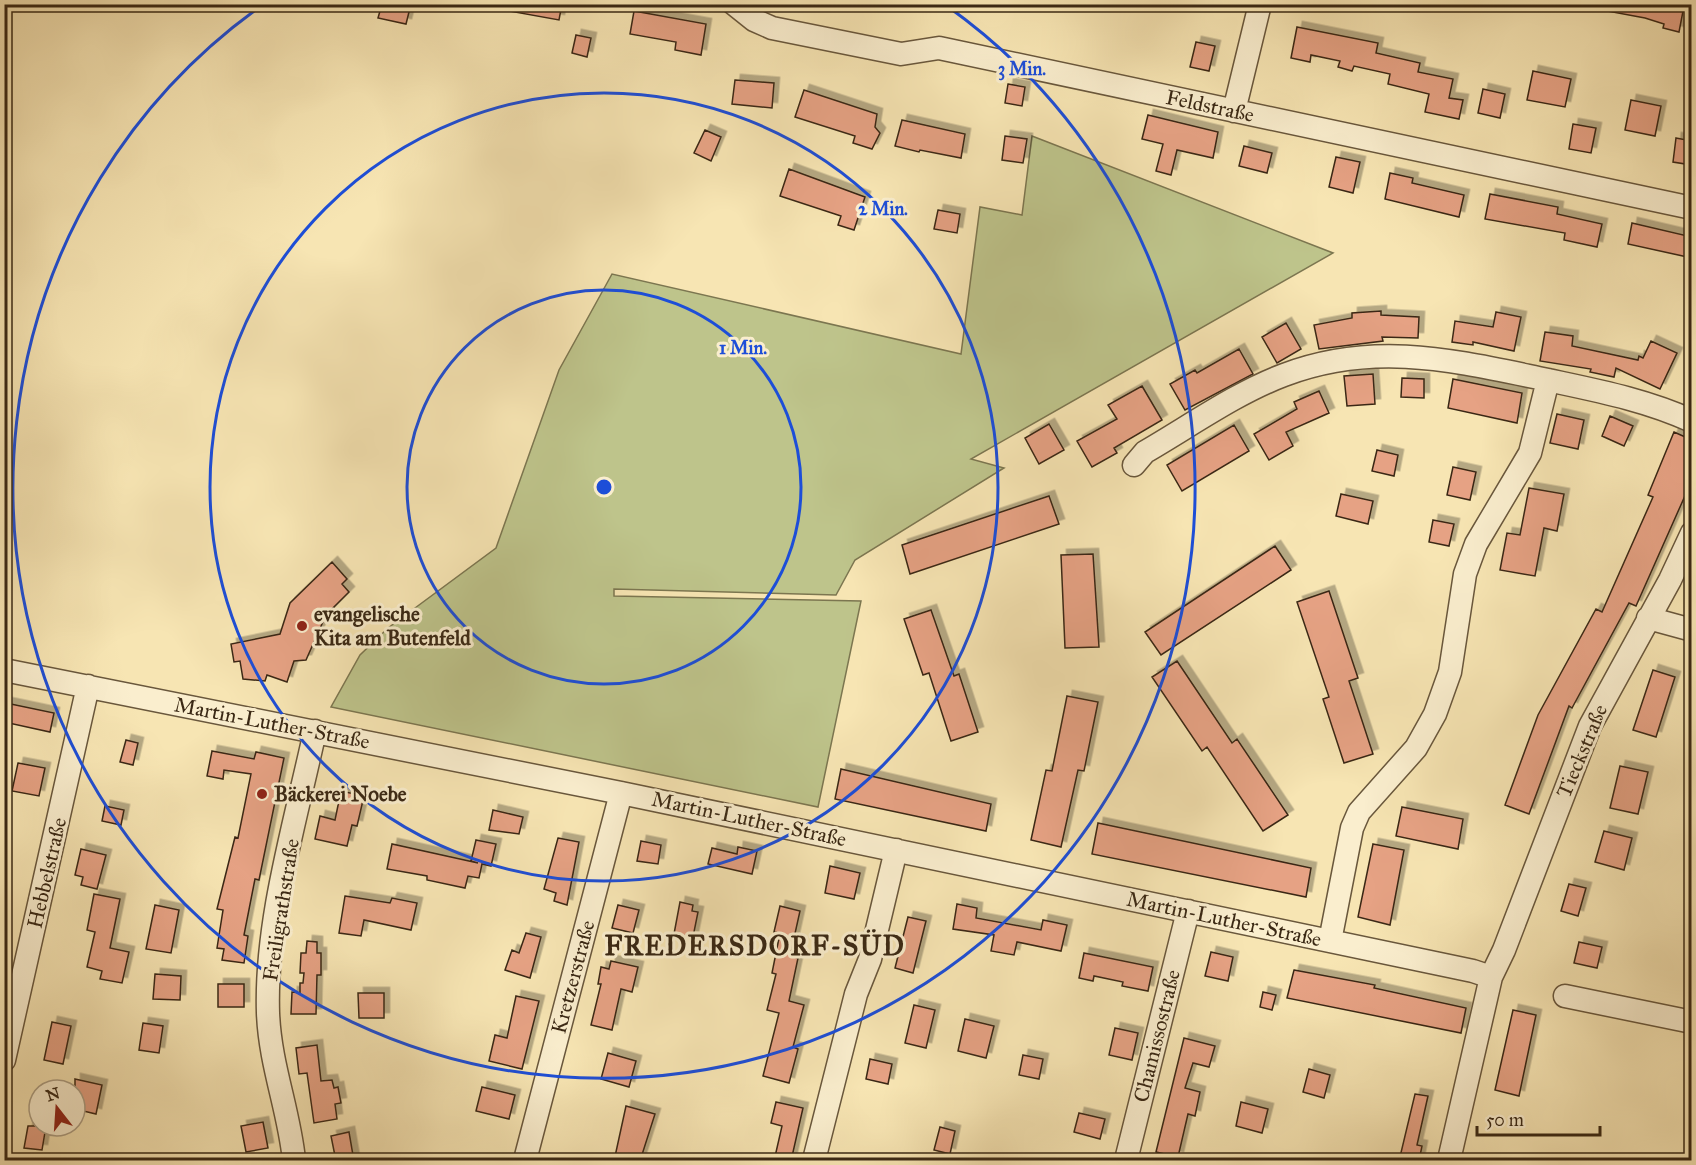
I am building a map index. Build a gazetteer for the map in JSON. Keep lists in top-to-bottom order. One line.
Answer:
{"streets":{"street":["Feldstraße","Martin-Luther-Straße","Tieckstraße","Hebbelstraße","Freiligrathstraße","Kretzerstraße","Chamissostraße"]},"crossings":[["Martin-Luther-Straße","Tieckstraße"],["Martin-Luther-Straße","Hebbelstraße"],["Martin-Luther-Straße","Freiligrathstraße"],["Martin-Luther-Straße","Kretzerstraße"],["Martin-Luther-Straße","Chamissostraße"]],"districts":["FREDERSDORF-SÜD"],"places":["evangelische Kita am Butenfeld","Bäckerei Noebe"],"scale_bar":"50 m","north":"top","rings":["3 Min.","2 Min.","1 Min."]}
